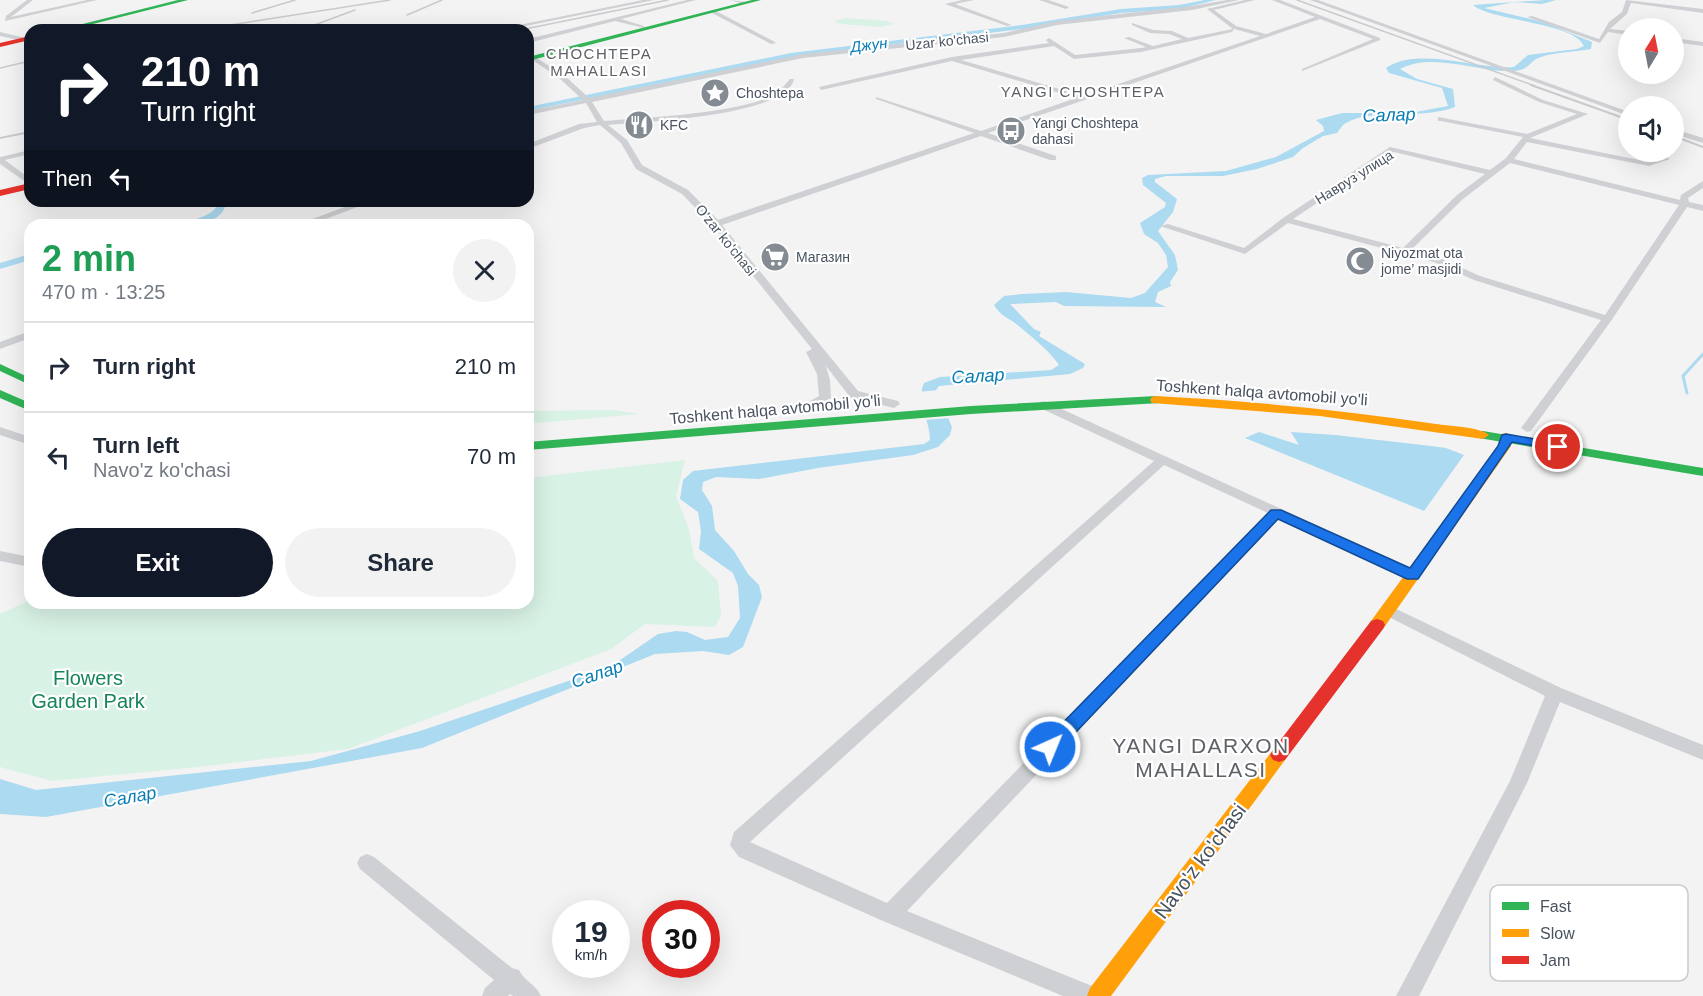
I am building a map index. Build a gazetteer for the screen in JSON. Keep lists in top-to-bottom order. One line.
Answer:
{"streets":{"main road":["Toshkent halqa avtomobil yo'li","Navo'z ko'chasi"],"street":["Uzar ko'chasi","Навруз улица","O'zar ko'chasi"]},"crossings":[["O'zar ko'chasi","Toshkent halqa avtomobil yo'li"],["Toshkent halqa avtomobil yo'li","Navo'z ko'chasi"]],"districts":["CHOCHTEPA MAHALLASI","YANGI CHOSHTEPA","YANGI DARXON MAHALLASI"],"water":["Джун","Салар"],"parks":["Flowers Garden Park"],"places":{"place":["Choshtepa"],"restaurant":["KFC"],"bus stop":["Yangi Choshtepa dahasi"],"supermarket":["Магазин"],"mosque":["Niyozmat ota jome’ masjidi"]},"legend":["Fast","Slow","Jam"],"north":"top","page":{"turn":["210 m","Turn right"],"then":"Then","heading":["2 min","470 m · 13:25"],"list":[{"name":"Turn right","value":"210 m"},{"name":"Turn left","note":"Navo'z ko'chasi","value":"70 m"}],"buttons":["Exit","Share"],"speed":"19 km/h","limit":"30"}}
